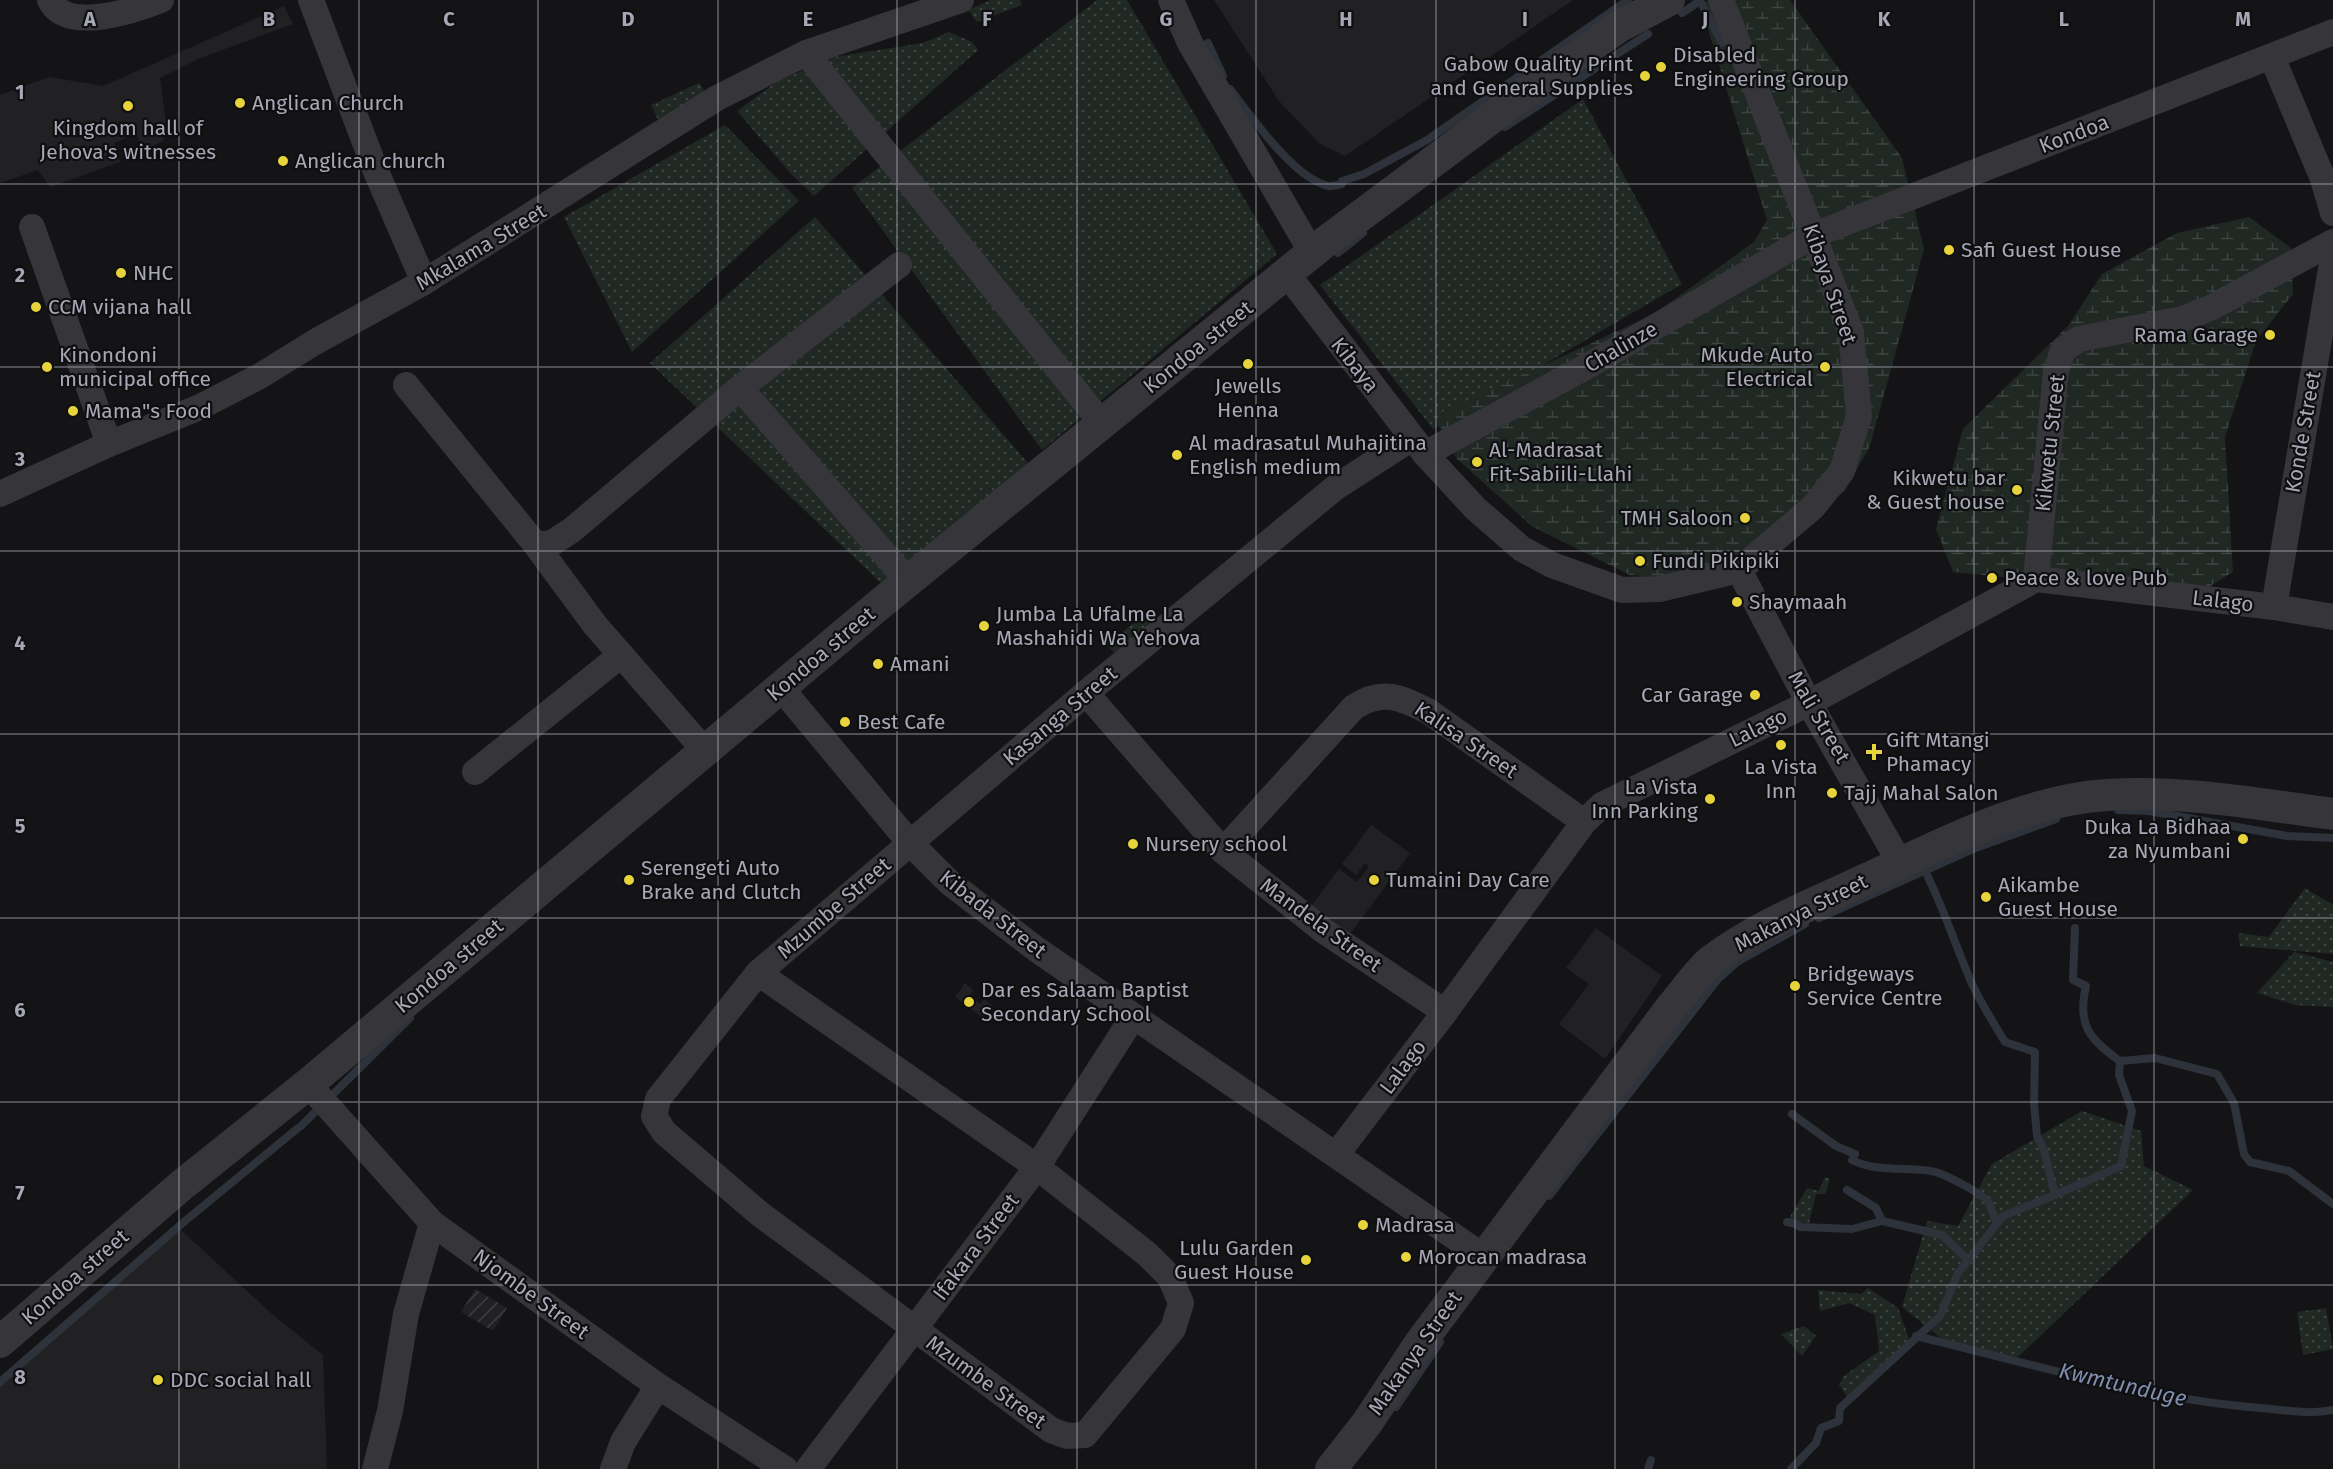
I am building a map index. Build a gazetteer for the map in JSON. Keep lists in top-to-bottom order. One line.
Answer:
{"streets":{"street":["Kondoa","Mkalama Street","Kibaya Street","Kondoa street","Chalinze","Kibaya","Konde Street","Kikwetu Street","Lalago","Kasanga Street","Mali Street","Kalisa Street","Mzumbe Street","Makanya Street","Kibada Street","Mandela Street","Ifakara Street","Njombe Street"]},"crossings":[["Kondoa","Kibaya Street"],["Kondoa","Chalinze"],["Kibaya Street","Chalinze"],["Kibaya Street","Kibaya"],["Kibaya Street","Kasanga Street"],["Kibaya Street","Mali Street"],["Kondoa street","Kibaya"],["Kondoa street","Kibada Street"],["Kondoa street","Njombe Street"],["Chalinze","Kibaya"],["Chalinze","Kasanga Street"],["Kibaya","Kasanga Street"],["Konde Street","Lalago"],["Kikwetu Street","Lalago"],["Lalago","Mali Street"],["Lalago","Kalisa Street"],["Lalago","Kibada Street"],["Lalago","Mandela Street"],["Kasanga Street","Mzumbe Street"],["Kasanga Street","Kibada Street"],["Kasanga Street","Mandela Street"],["Mali Street","Makanya Street"],["Kalisa Street","Mandela Street"],["Mzumbe Street","Kibada Street"],["Mzumbe Street","Ifakara Street"],["Makanya Street","Kibada Street"],["Kibada Street","Ifakara Street"]],"water":["Kwmtunduge"],"places":{"other":["Disabled Engineering Group","Gabow Quality Print and General Supplies","Anglican Church","Kingdom hall of Jehova's witnesses","Anglican church","Safi Guest House","NHC","CCM vijana hall","Rama Garage","Jewells Henna","Kinondoni municipal office","Mkude Auto Electrical","Mama\"s Food","Al madrasatul Muhajitina English medium","Al-Madrasat Fit-Sabiili-Llahi","Kikwetu bar & Guest house","TMH Saloon","Fundi Pikipiki","Peace & love Pub","Shaymaah","Jumba La Ufalme La Mashahidi Wa Yehova","Amani","Car Garage","Best Cafe","La Vista Inn","Tajj Mahal Salon","La Vista Inn Parking","Duka La Bidhaa za Nyumbani","Nursery school","Serengeti Auto Brake and Clutch","Tumaini Day Care","Aikambe Guest House","Bridgeways Service Centre","Dar es Salaam Baptist Secondary School","Madrasa","Morocan madrasa","Lulu Garden Guest House","DDC social hall"],"health":["Gift Mtangi Phamacy"]},"grid":{"columns":["A","B","C","D","E","F","G","H","I","J","K","L","M"],"rows":["1","2","3","4","5","6","7","8"]}}
